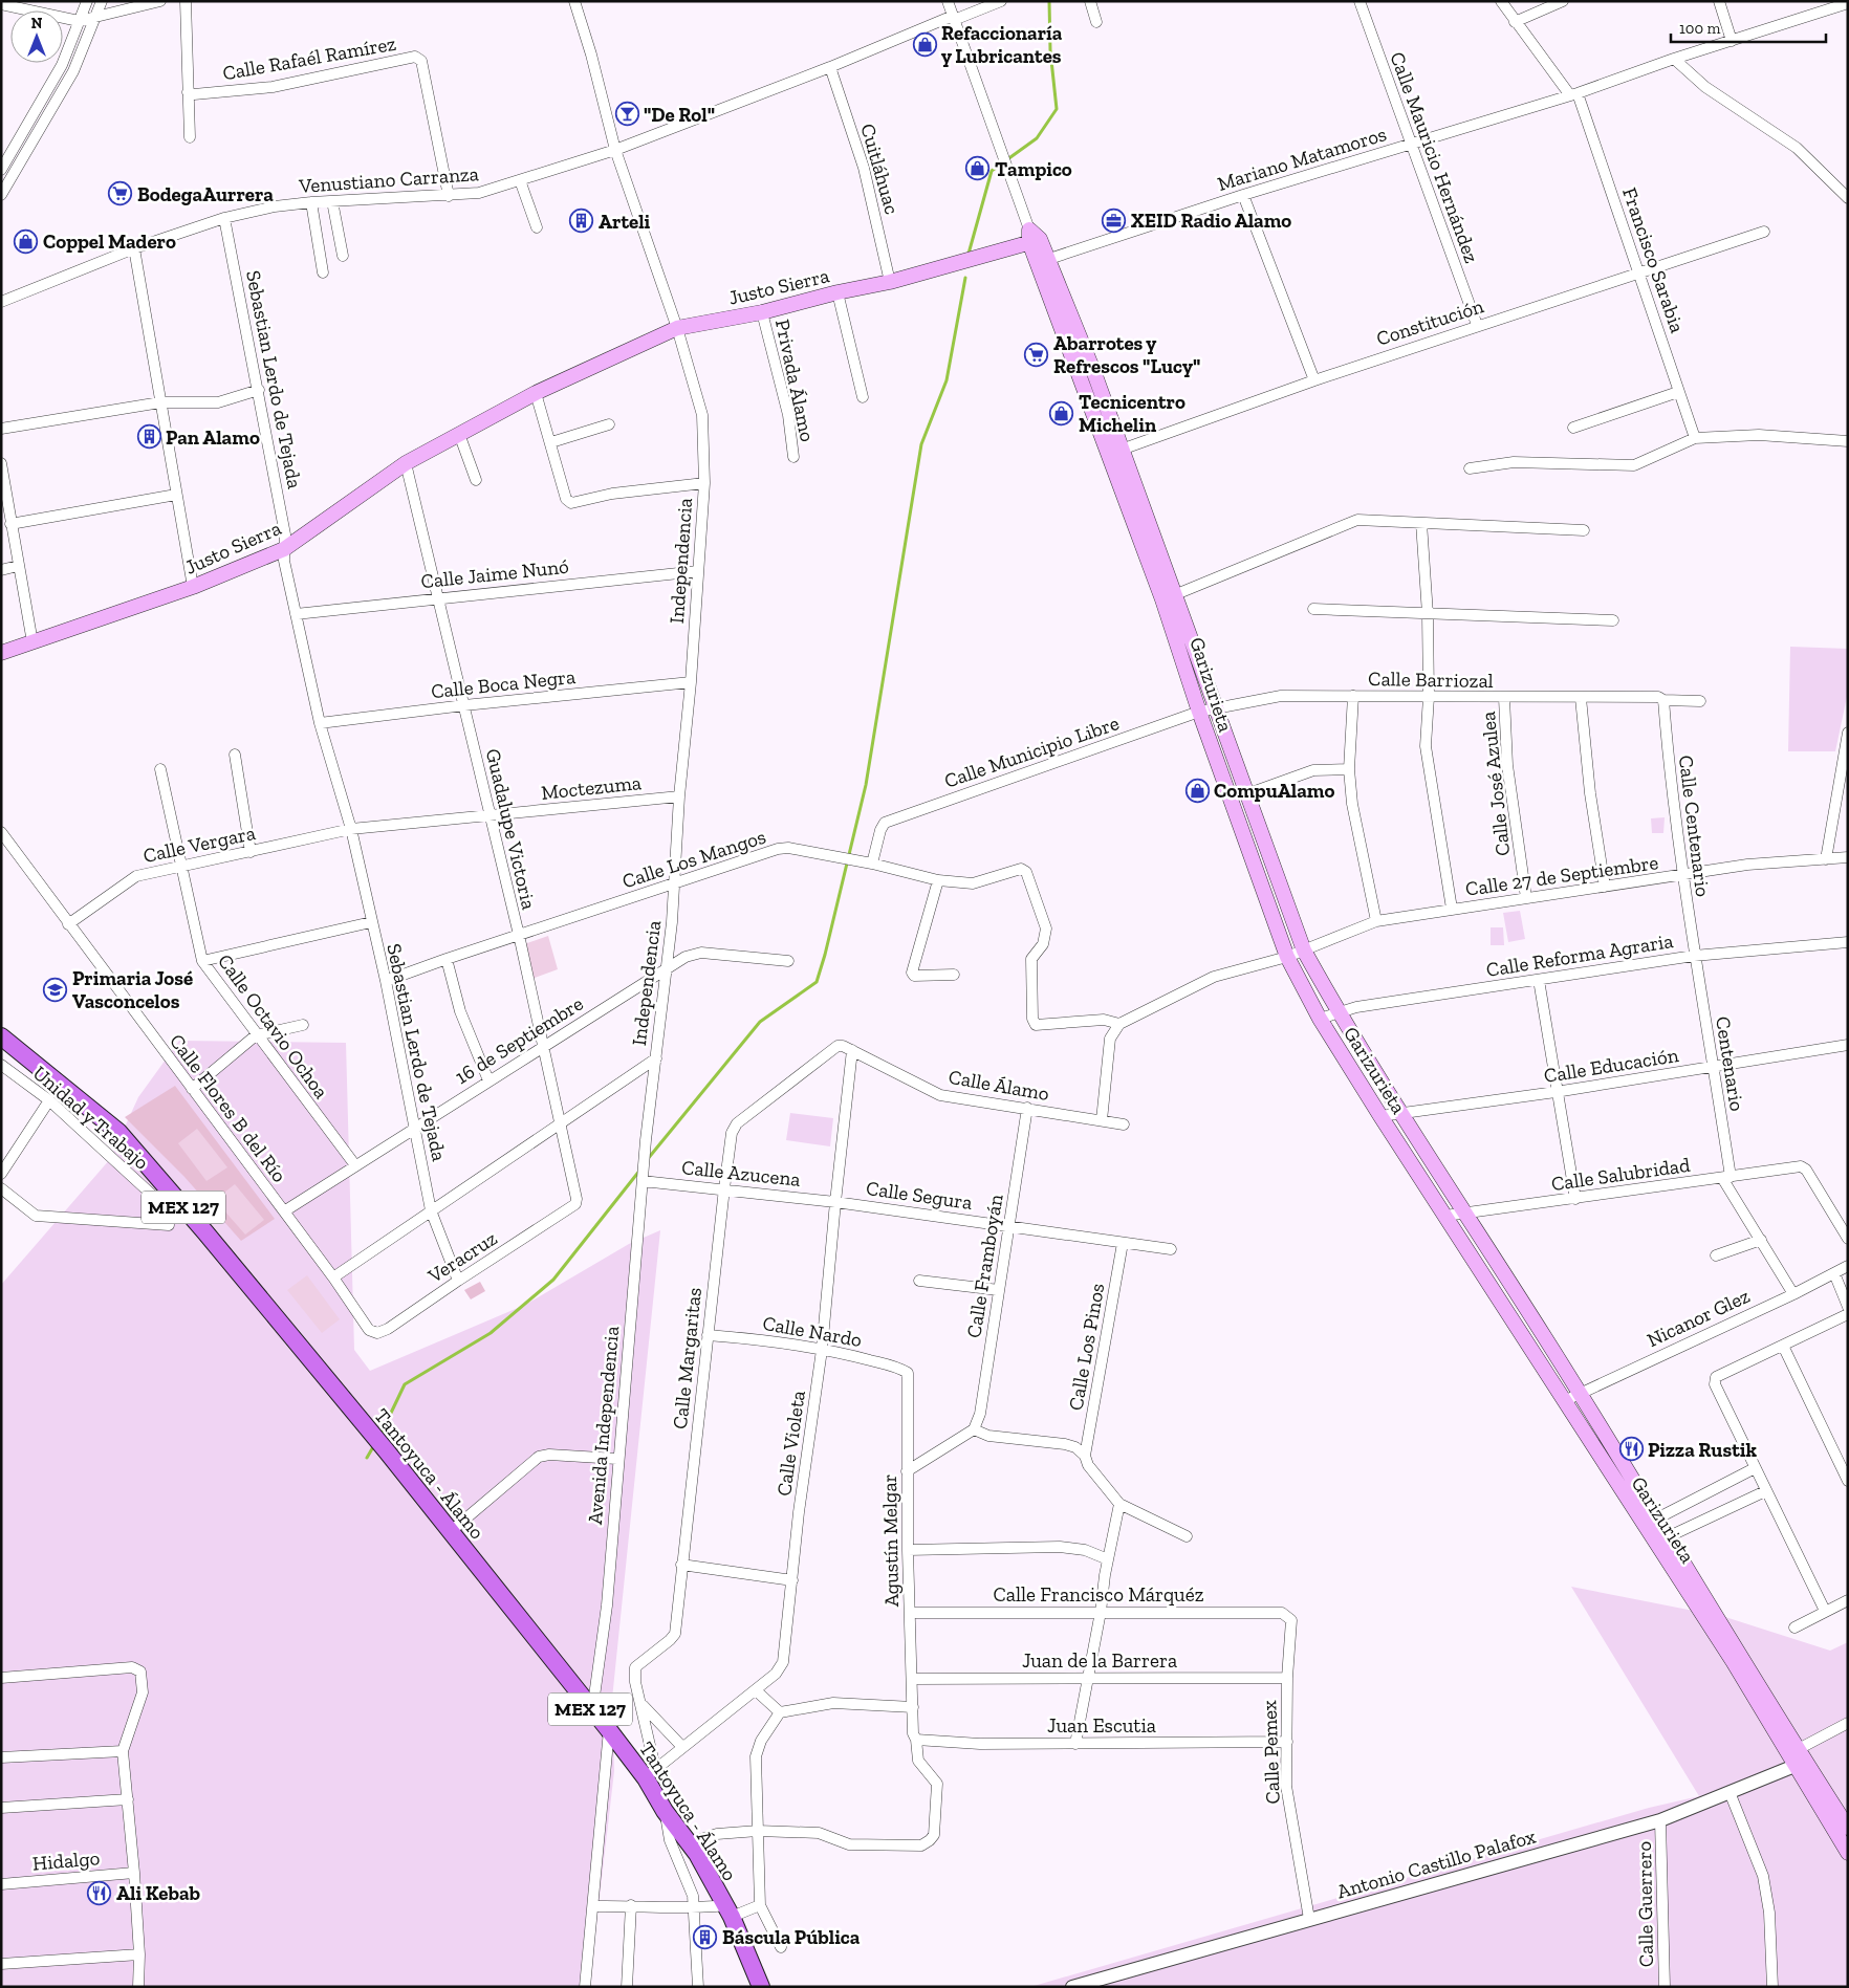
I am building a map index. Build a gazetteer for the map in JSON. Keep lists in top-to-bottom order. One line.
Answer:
{"streets":{"main road":["Justo Sierra","Garizurieta","MEX 127","Tantoyuca - Álamo"],"street":["Calle Rafaél Ramírez","Calle Mauricio Hernández","Mariano Matamoros","Cuitláhuac","Venustiano Carranza","Francisco Sarabia","Constitución","Sebastian Lerdo de Tejada","Privada Álamo","Independencia","Calle Jaime Nunó","Calle Barriozal","Calle Boca Negra","Calle Municipio Libre","Calle José Azulea","Moctezuma","Calle Centenario","Guadalupe Victoria","Calle Vergara","Calle Los Mangos","Calle 27 de Septiembre","Calle Reforma Agraria","Calle Octavio Ochoa","16 de Septiembre","Centenario","Calle Educación","Calle Álamo","Calle Flores B del Río","Unidad y Trabajo","Calle Azucena","Calle Salubridad","Calle Segura","Veracruz","Calle Framboyán","Nicanor Glez","Calle Nardo","Calle Los Pinos","Calle Margaritas","Avenida Independencia","Calle Violeta","Agustín Melgar","Calle Francisco Márquéz","Juan de la Barrera","Juan Escutia","Calle Pemex","Hidalgo","Antonio Castillo Palafox","Calle Guerrero"]},"crossings":[["Calle Rafaél Ramírez","Venustiano Carranza"],["Calle Mauricio Hernández","Mariano Matamoros"],["Calle Mauricio Hernández","Constitución"],["Mariano Matamoros","Francisco Sarabia"],["Mariano Matamoros","Garizurieta"],["Cuitláhuac","Venustiano Carranza"],["Cuitláhuac","Justo Sierra"],["Venustiano Carranza","Sebastian Lerdo de Tejada"],["Venustiano Carranza","Independencia"],["Venustiano Carranza","Garizurieta"],["Francisco Sarabia","Constitución"],["Justo Sierra","Sebastian Lerdo de Tejada"],["Justo Sierra","Privada Álamo"],["Justo Sierra","Independencia"],["Justo Sierra","Garizurieta"],["Justo Sierra","Guadalupe Victoria"],["Constitución","Garizurieta"],["Sebastian Lerdo de Tejada","Calle Jaime Nunó"],["Sebastian Lerdo de Tejada","Calle Boca Negra"],["Sebastian Lerdo de Tejada","Moctezuma"],["Sebastian Lerdo de Tejada","Calle Vergara"],["Sebastian Lerdo de Tejada","Calle Los Mangos"],["Sebastian Lerdo de Tejada","16 de Septiembre"],["Sebastian Lerdo de Tejada","Veracruz"],["Independencia","Calle Jaime Nunó"],["Independencia","Calle Boca Negra"],["Independencia","Moctezuma"],["Independencia","Calle Los Mangos"],["Independencia","16 de Septiembre"],["Independencia","Avenida Independencia"],["Calle Jaime Nunó","Guadalupe Victoria"],["Calle Barriozal","Garizurieta"],["Calle Barriozal","Calle Municipio Libre"],["Calle Barriozal","Calle José Azulea"],["Calle Barriozal","Calle Centenario"],["Calle Boca Negra","Guadalupe Victoria"],["Garizurieta","Calle Municipio Libre"],["Garizurieta","Calle 27 de Septiembre"],["Garizurieta","Calle Reforma Agraria"],["Garizurieta","Calle Educación"],["Garizurieta","Calle Salubridad"],["Garizurieta","Nicanor Glez"],["Garizurieta","Antonio Castillo Palafox"],["Calle Municipio Libre","Calle Los Mangos"],["Calle José Azulea","Calle 27 de Septiembre"],["Moctezuma","Guadalupe Victoria"],["Moctezuma","Calle Vergara"],["Calle Centenario","Calle 27 de Septiembre"],["Calle Centenario","Calle Reforma Agraria"],["Calle Centenario","Centenario"],["Guadalupe Victoria","Calle Los Mangos"],["Guadalupe Victoria","16 de Septiembre"],["Guadalupe Victoria","Veracruz"],["Calle Vergara","Calle Octavio Ochoa"],["Calle Vergara","Calle Flores B del Río"],["Calle Los Mangos","Calle 27 de Septiembre"],["Calle Reforma Agraria","Centenario"],["Calle Octavio Ochoa","16 de Septiembre"],["16 de Septiembre","Calle Flores B del Río"],["Centenario","Calle Educación"],["Centenario","Calle Salubridad"],["Calle Álamo","Calle Framboyán"],["Calle Álamo","Calle Margaritas"],["Calle Álamo","Calle Violeta"],["Calle Flores B del Río","Veracruz"],["Calle Azucena","Calle Segura"],["Calle Azucena","Calle Margaritas"],["Calle Azucena","Avenida Independencia"],["Calle Azucena","Calle Violeta"],["Calle Segura","Calle Framboyán"],["Calle Segura","Calle Los Pinos"],["Calle Segura","Calle Violeta"],["Calle Nardo","Calle Margaritas"],["Calle Nardo","Calle Violeta"],["Calle Nardo","Agustín Melgar"],["Calle Margaritas","Calle Violeta"],["Calle Margaritas","Tantoyuca - Álamo"],["Avenida Independencia","Tantoyuca - Álamo"],["Calle Violeta","Tantoyuca - Álamo"],["Agustín Melgar","Calle Francisco Márquéz"],["Agustín Melgar","Juan de la Barrera"],["Agustín Melgar","Juan Escutia"],["Calle Francisco Márquéz","Calle Pemex"],["Juan de la Barrera","Calle Pemex"],["Juan Escutia","Calle Pemex"],["Calle Pemex","Antonio Castillo Palafox"],["Antonio Castillo Palafox","Calle Guerrero"]],"places":{"shop":["Refaccionaría y Lubricantes","Tampico","Coppel Madero","Tecnicentro Michelin","CompuAlamo"],"bar":["\"De Rol\""],"supermarket":["BodegaAurrera","Abarrotes y Refrescos \"Lucy\""],"office":["XEID Radio Alamo"],"building":["Arteli","Pan Alamo","Báscula Pública"],"school or university":["Primaria José Vasconcelos"],"restaurant":["Pizza Rustik","Ali Kebab"]},"scale_bar":"100 m","north":"top"}
